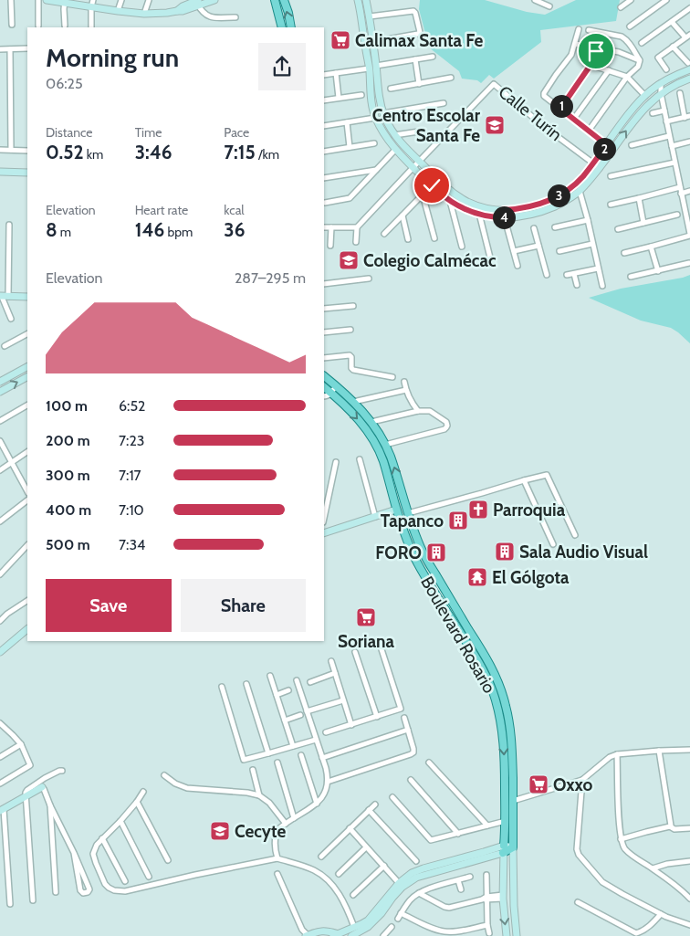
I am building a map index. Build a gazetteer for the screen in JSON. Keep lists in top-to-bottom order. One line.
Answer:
{"streets":{"main road":["Boulevard Rosario"],"street":["Calle Turín"]},"places":{"supermarket":["Calimax Santa Fe","Soriana","Oxxo"],"school or university":["Centro Escolar Santa Fe","Colegio Calmécac","Cecyte"],"church":["Parroquia"],"building":["Tapanco","Sala Audio Visual","FORO"],"temple":["El Gólgota"]},"page":{"heading":["Morning run","06:25"],"pins":["1","2","3","4"],"stats":[["Distance","0.52 km"],["Time","3:46"],["Pace","7:15 /km"],["Elevation","8 m"],["Heart rate","146 bpm"],["kcal","36"]],"chart":["Elevation","287–295 m"],"list":[{"name":"100 m","note":"6:52"},{"name":"200 m","note":"7:23"},{"name":"300 m","note":"7:17"},{"name":"400 m","note":"7:10"},{"name":"500 m","note":"7:34"}],"buttons":["Save","Share"]}}
